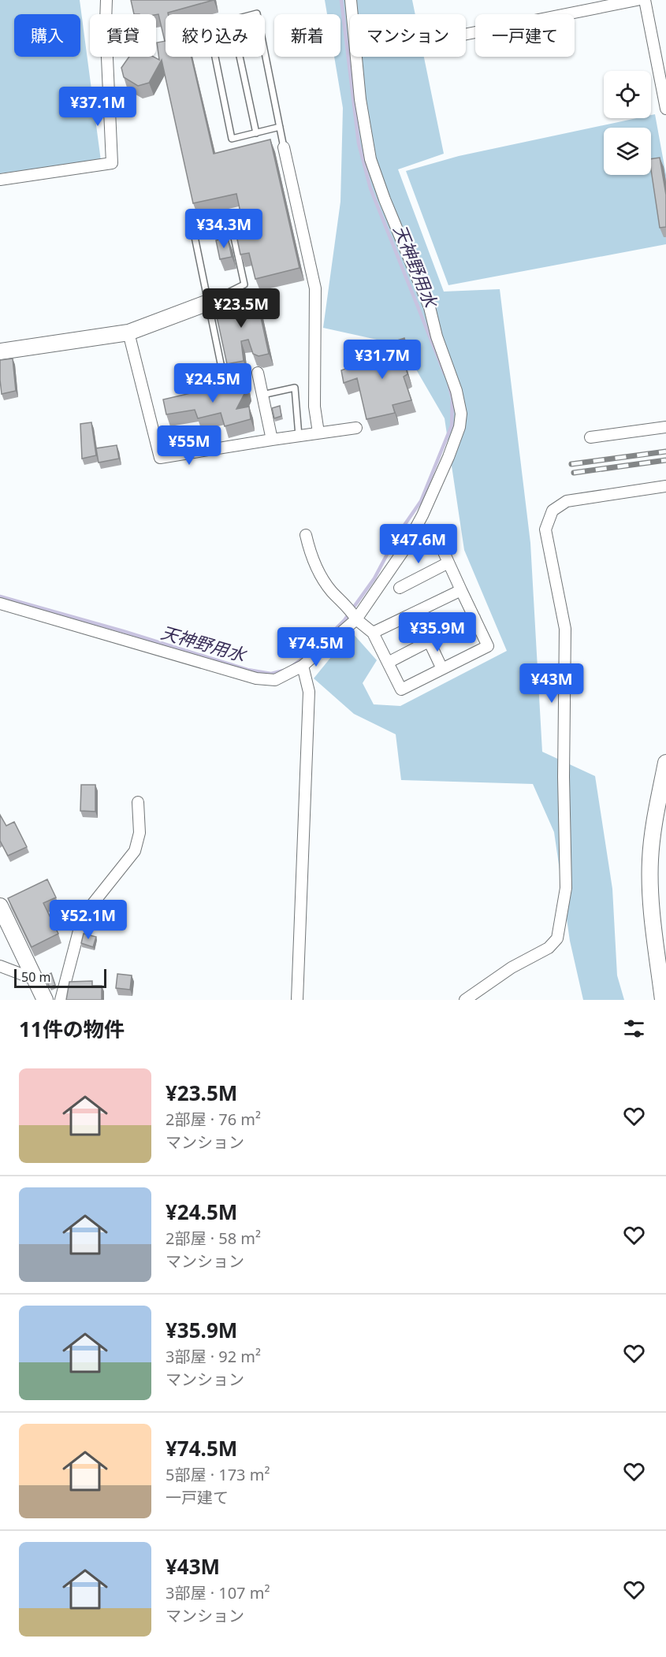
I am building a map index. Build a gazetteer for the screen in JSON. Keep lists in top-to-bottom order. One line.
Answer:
{"water":["天神野用水"],"scale_bar":"50 m","page":{"chip":["購入","賃貸","絞り込み","新着","マンション","一戸建て"],"price":["¥37.1M","¥34.3M","¥23.5M","¥31.7M","¥24.5M","¥55M","¥47.6M","¥35.9M","¥74.5M","¥43M","¥52.1M"],"scale":"50 m","heading":"11件の物件","list":[{"name":"¥23.5M","note":"2部屋 · 76 m² · マンション"},{"name":"¥24.5M","note":"2部屋 · 58 m² · マンション"},{"name":"¥35.9M","note":"3部屋 · 92 m² · マンション"},{"name":"¥74.5M","note":"5部屋 · 173 m² · 一戸建て"},{"name":"¥43M","note":"3部屋 · 107 m² · マンション"}]}}
